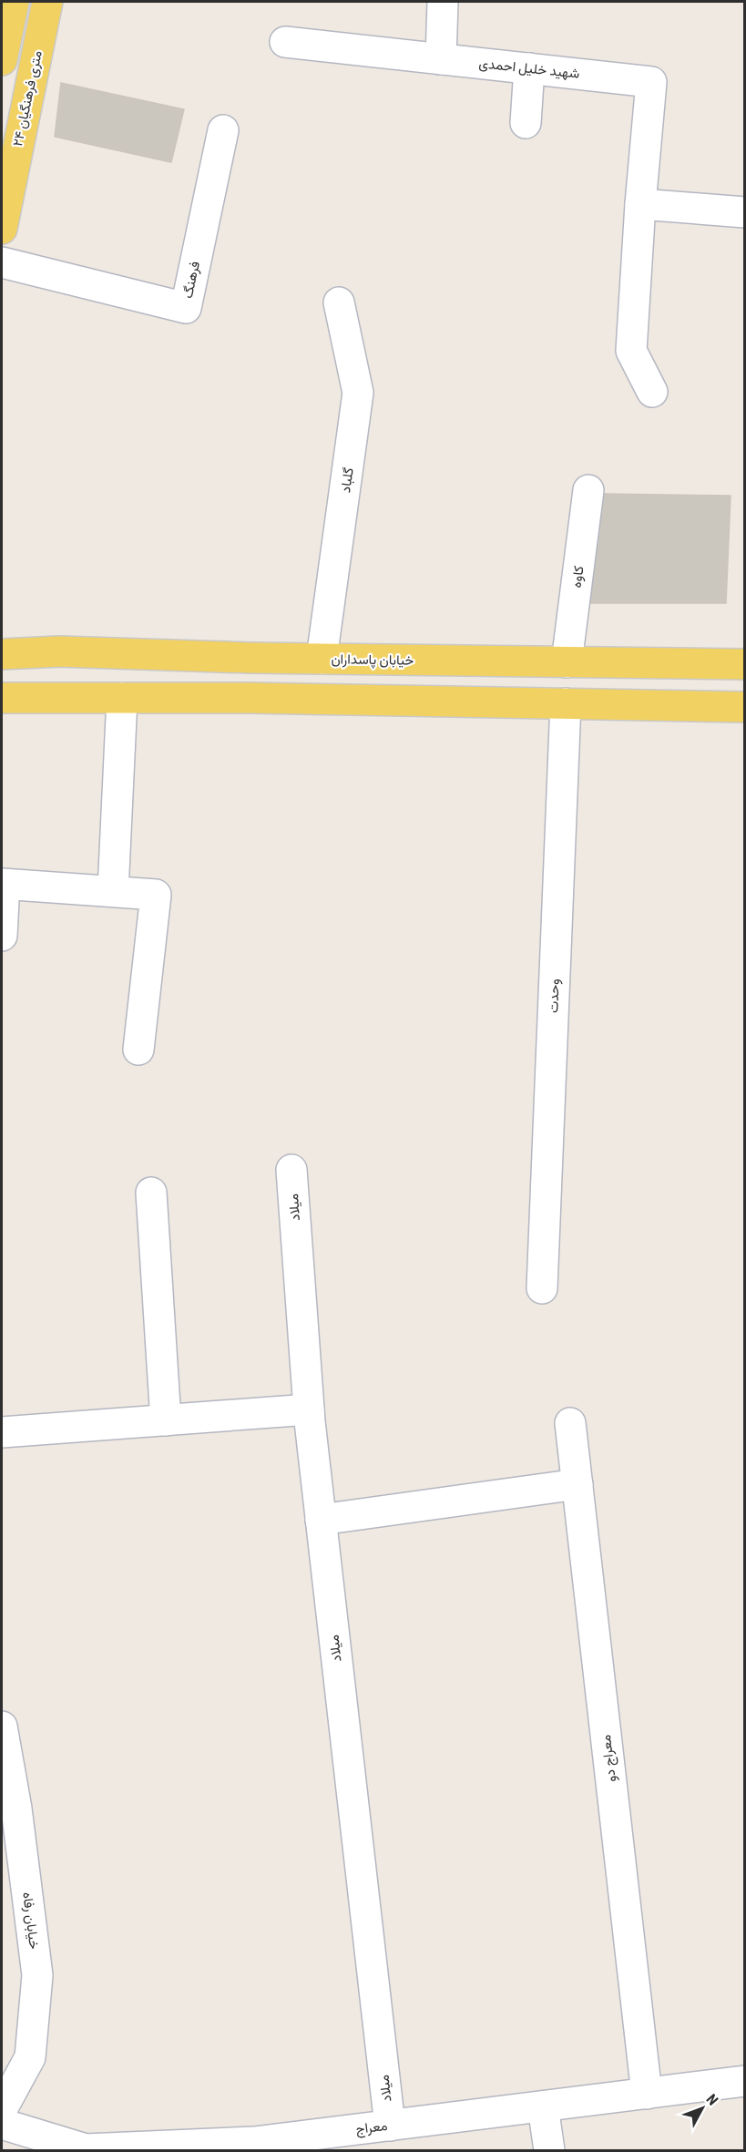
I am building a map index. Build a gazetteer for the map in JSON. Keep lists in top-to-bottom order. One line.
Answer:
{"streets":{"main road":["۲۴ متری فرهنگیان","خیابان پاسداران"],"street":["شهید خلیل احمدی","فرهنگ","گلباد","کاوه","وحدت","میلاد","معراج دو","خیابان رفاه","معراج"]},"crossings":[["گلباد","خیابان پاسداران"],["کاوه","خیابان پاسداران"],["میلاد","معراج"],["معراج دو","معراج"]],"north":"top right"}
